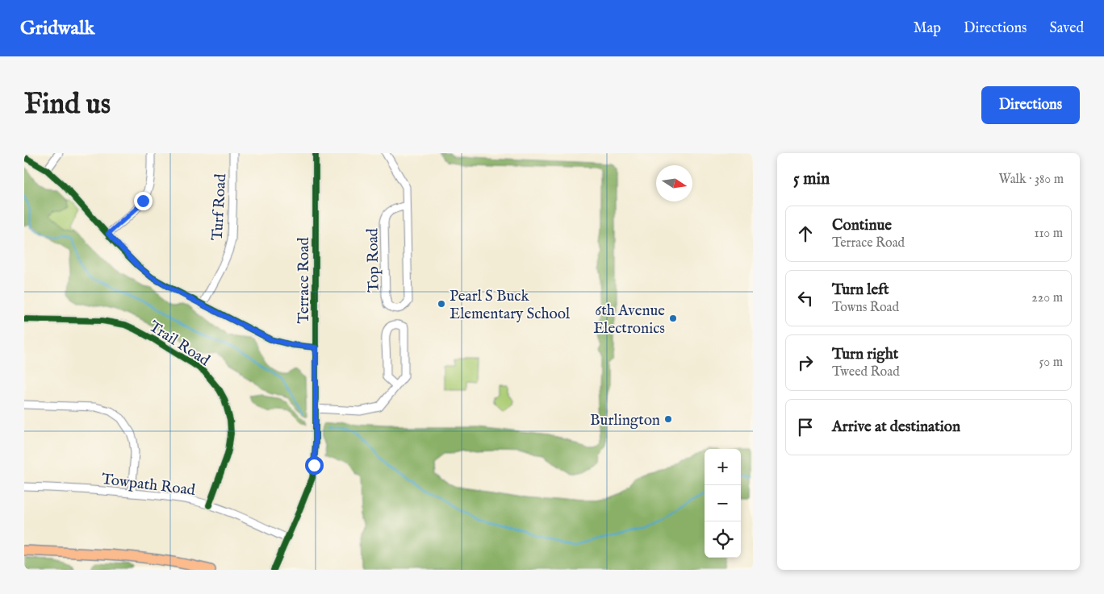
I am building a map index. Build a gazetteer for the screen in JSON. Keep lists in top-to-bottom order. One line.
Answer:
{"streets":{"street":["Turf Road","Top Road","Terrace Road","Trail Road","Towpath Road"]},"crossings":[["Terrace Road","Towpath Road"],["Trail Road","Towpath Road"]],"places":["Pearl S Buck Elementary School","6th Avenue Electronics","Burlington"],"north":"right","page":{"header":"Gridwalk","nav":["Map","Directions","Saved"],"buttons":"Directions","title":"Find us","heading":["5 min","Walk · 380 m"],"list":[["Continue","Terrace Road","110 m"],["Turn left","Towns Road","220 m"],["Turn right","Tweed Road","50 m"],"Arrive at destination"],"map_buttons":["+","−"]}}
